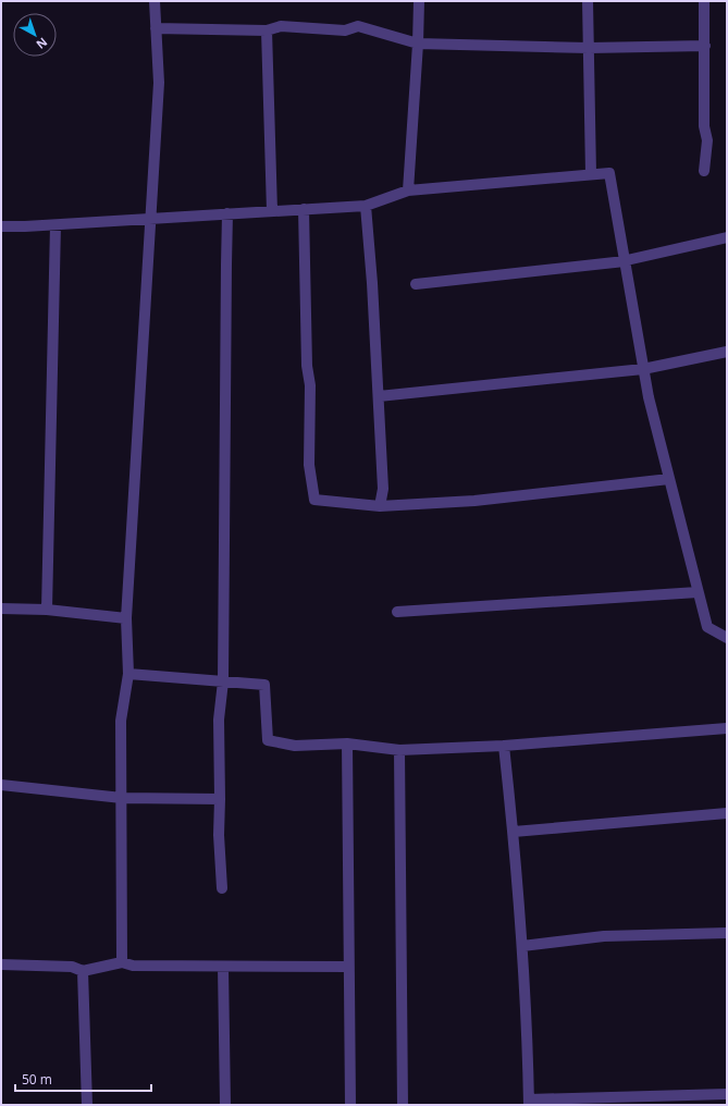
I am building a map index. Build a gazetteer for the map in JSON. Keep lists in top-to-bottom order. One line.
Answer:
{"scale_bar":"50 m","north":"bottom right"}
